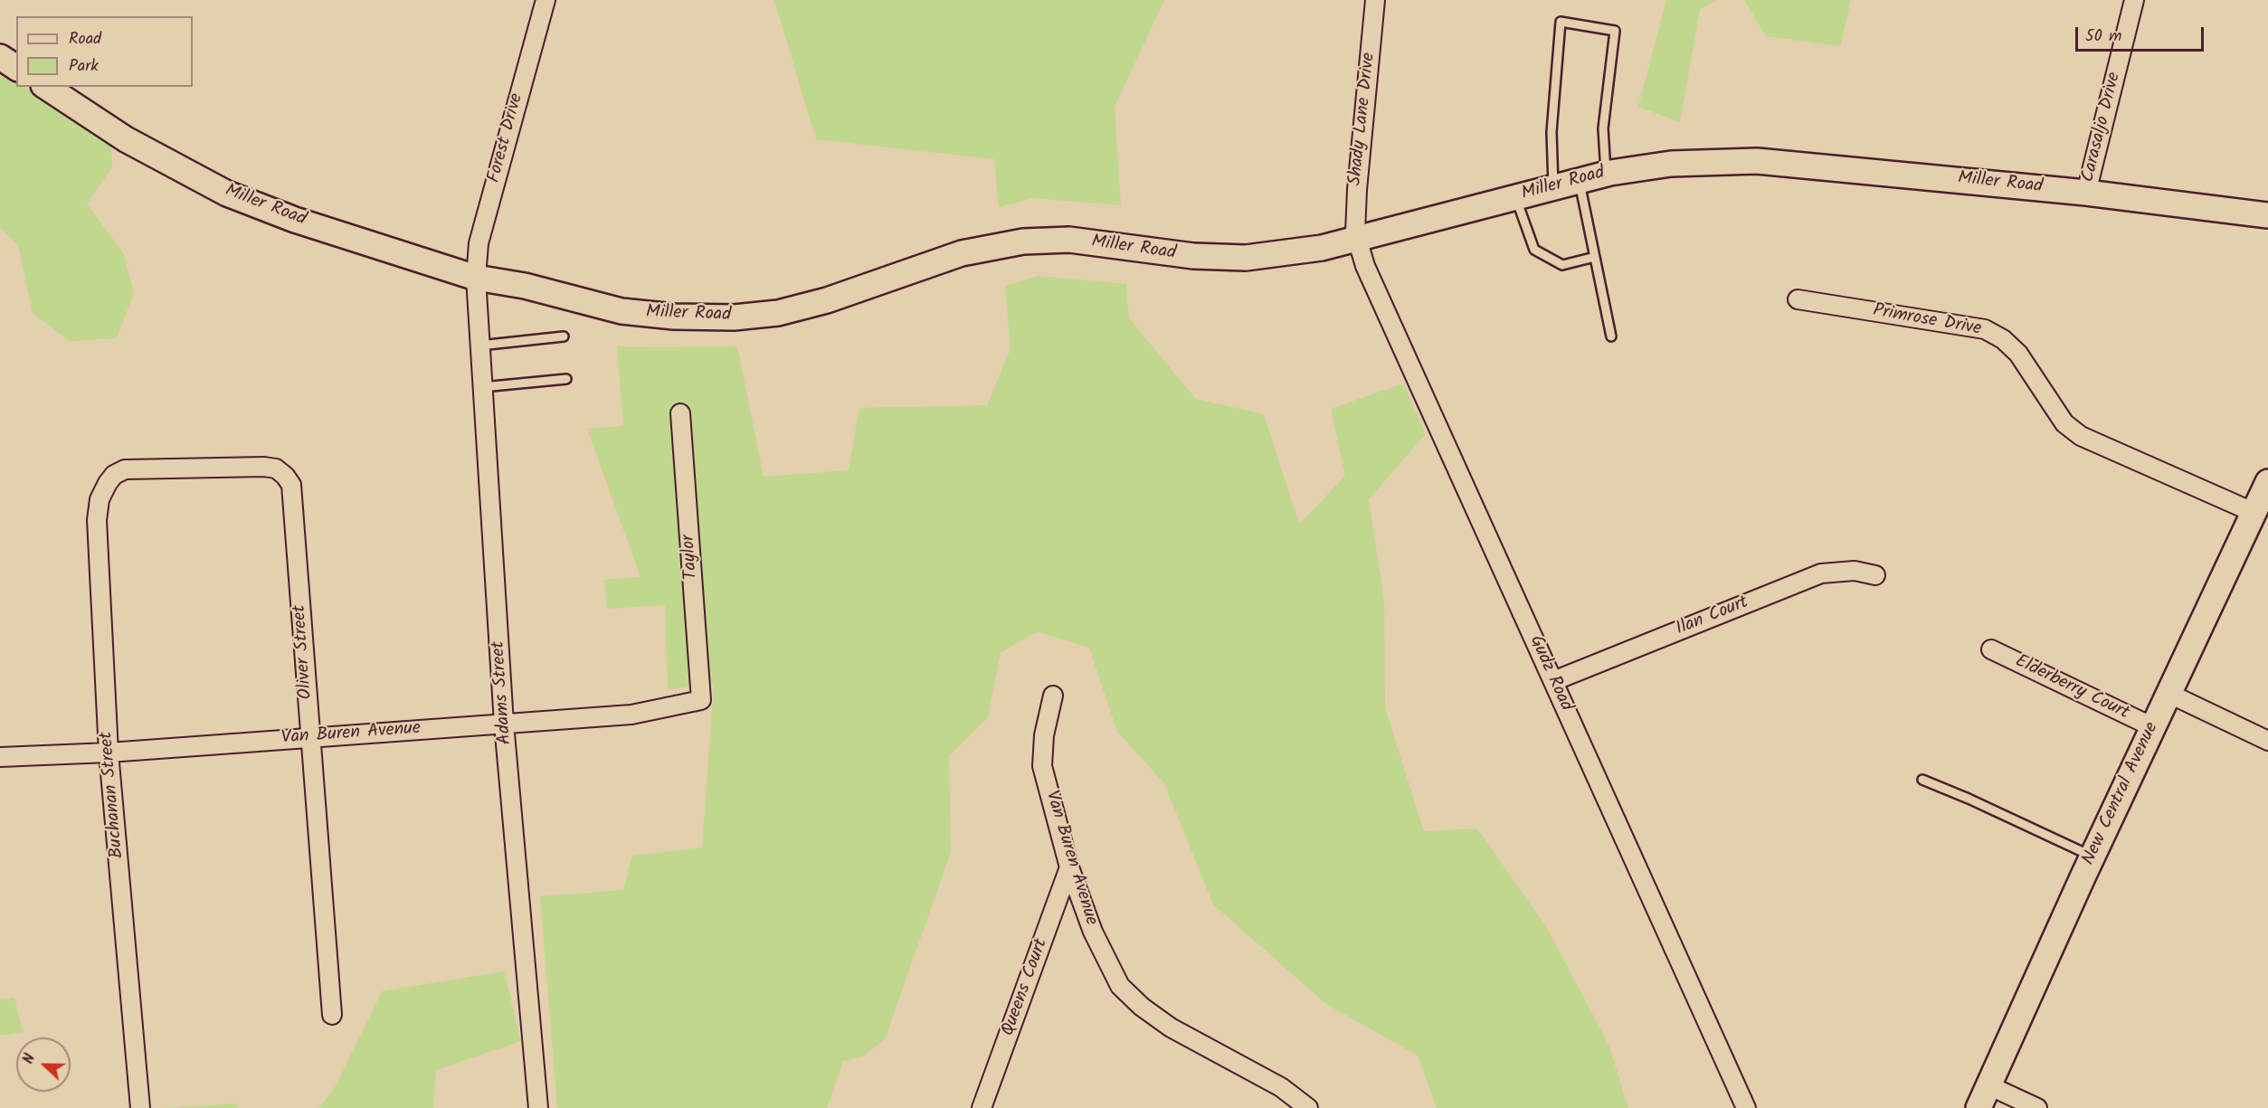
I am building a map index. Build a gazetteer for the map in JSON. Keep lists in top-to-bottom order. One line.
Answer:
{"streets":{"street":["Shady Lane Drive","Carasaljo Drive","Forest Drive","Miller Road","Primrose Drive","Taylor","Ilan Court","Oliver Street","Gudz Road","Elderberry Court","Adams Street","Van Buren Avenue","New Central Avenue","Buchanan Street","Queens Court"]},"crossings":[["Shady Lane Drive","Miller Road"],["Shady Lane Drive","Gudz Road"],["Carasaljo Drive","Miller Road"],["Forest Drive","Miller Road"],["Forest Drive","Adams Street"],["Miller Road","Gudz Road"],["Miller Road","Adams Street"],["Primrose Drive","New Central Avenue"],["Taylor","Van Buren Avenue"],["Ilan Court","Gudz Road"],["Oliver Street","Van Buren Avenue"],["Oliver Street","Buchanan Street"],["Elderberry Court","New Central Avenue"],["Adams Street","Van Buren Avenue"],["Van Buren Avenue","Buchanan Street"],["Van Buren Avenue","Queens Court"]],"legend":["Road","Park"],"scale_bar":"50 m","north":"left"}
